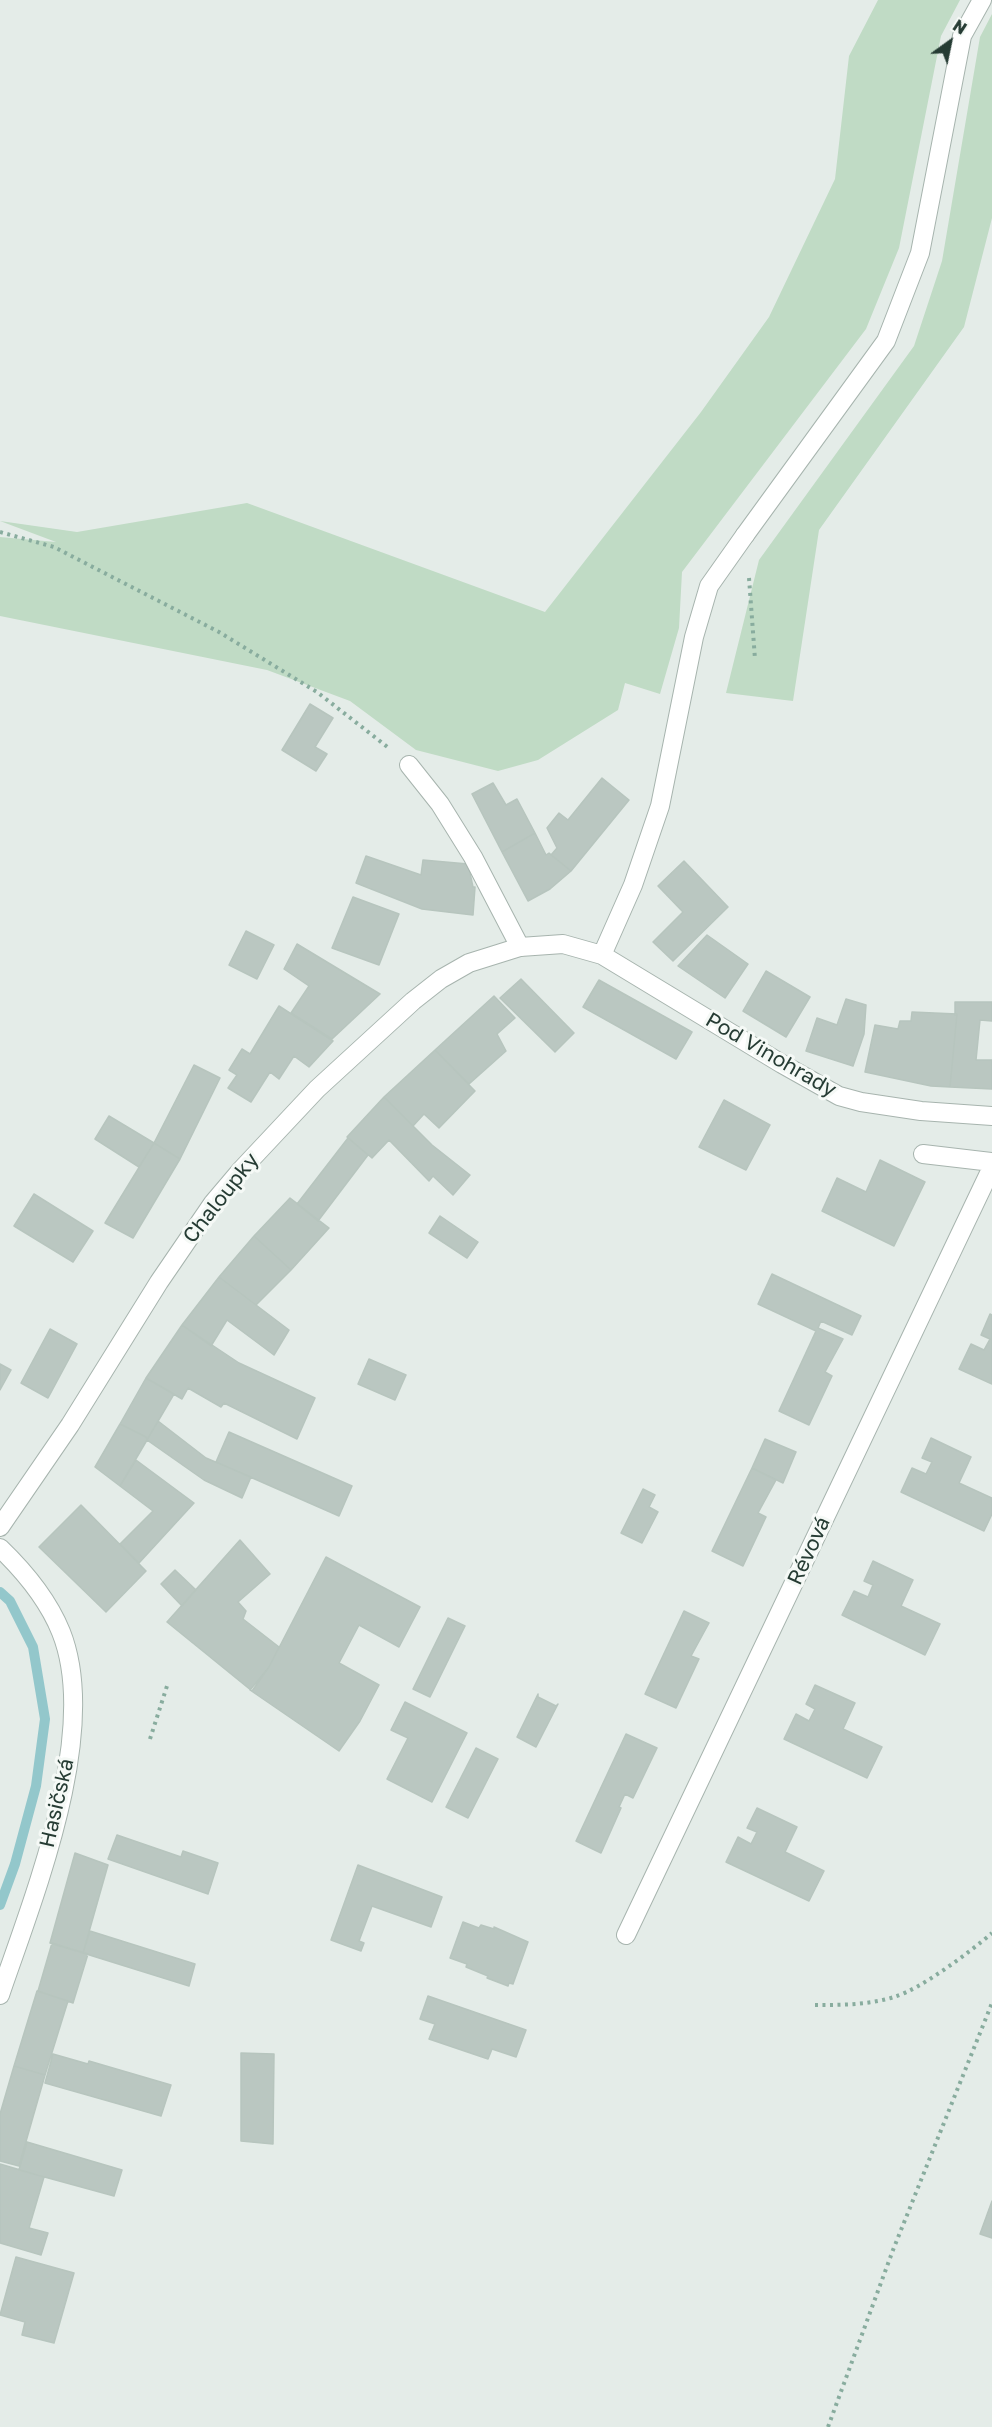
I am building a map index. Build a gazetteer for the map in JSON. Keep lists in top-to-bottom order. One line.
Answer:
{"streets":{"street":["Pod Vinohrady","Chaloupky","Révová","Hasičská"]},"crossings":[["Pod Vinohrady","Chaloupky"]],"north":"top right"}
